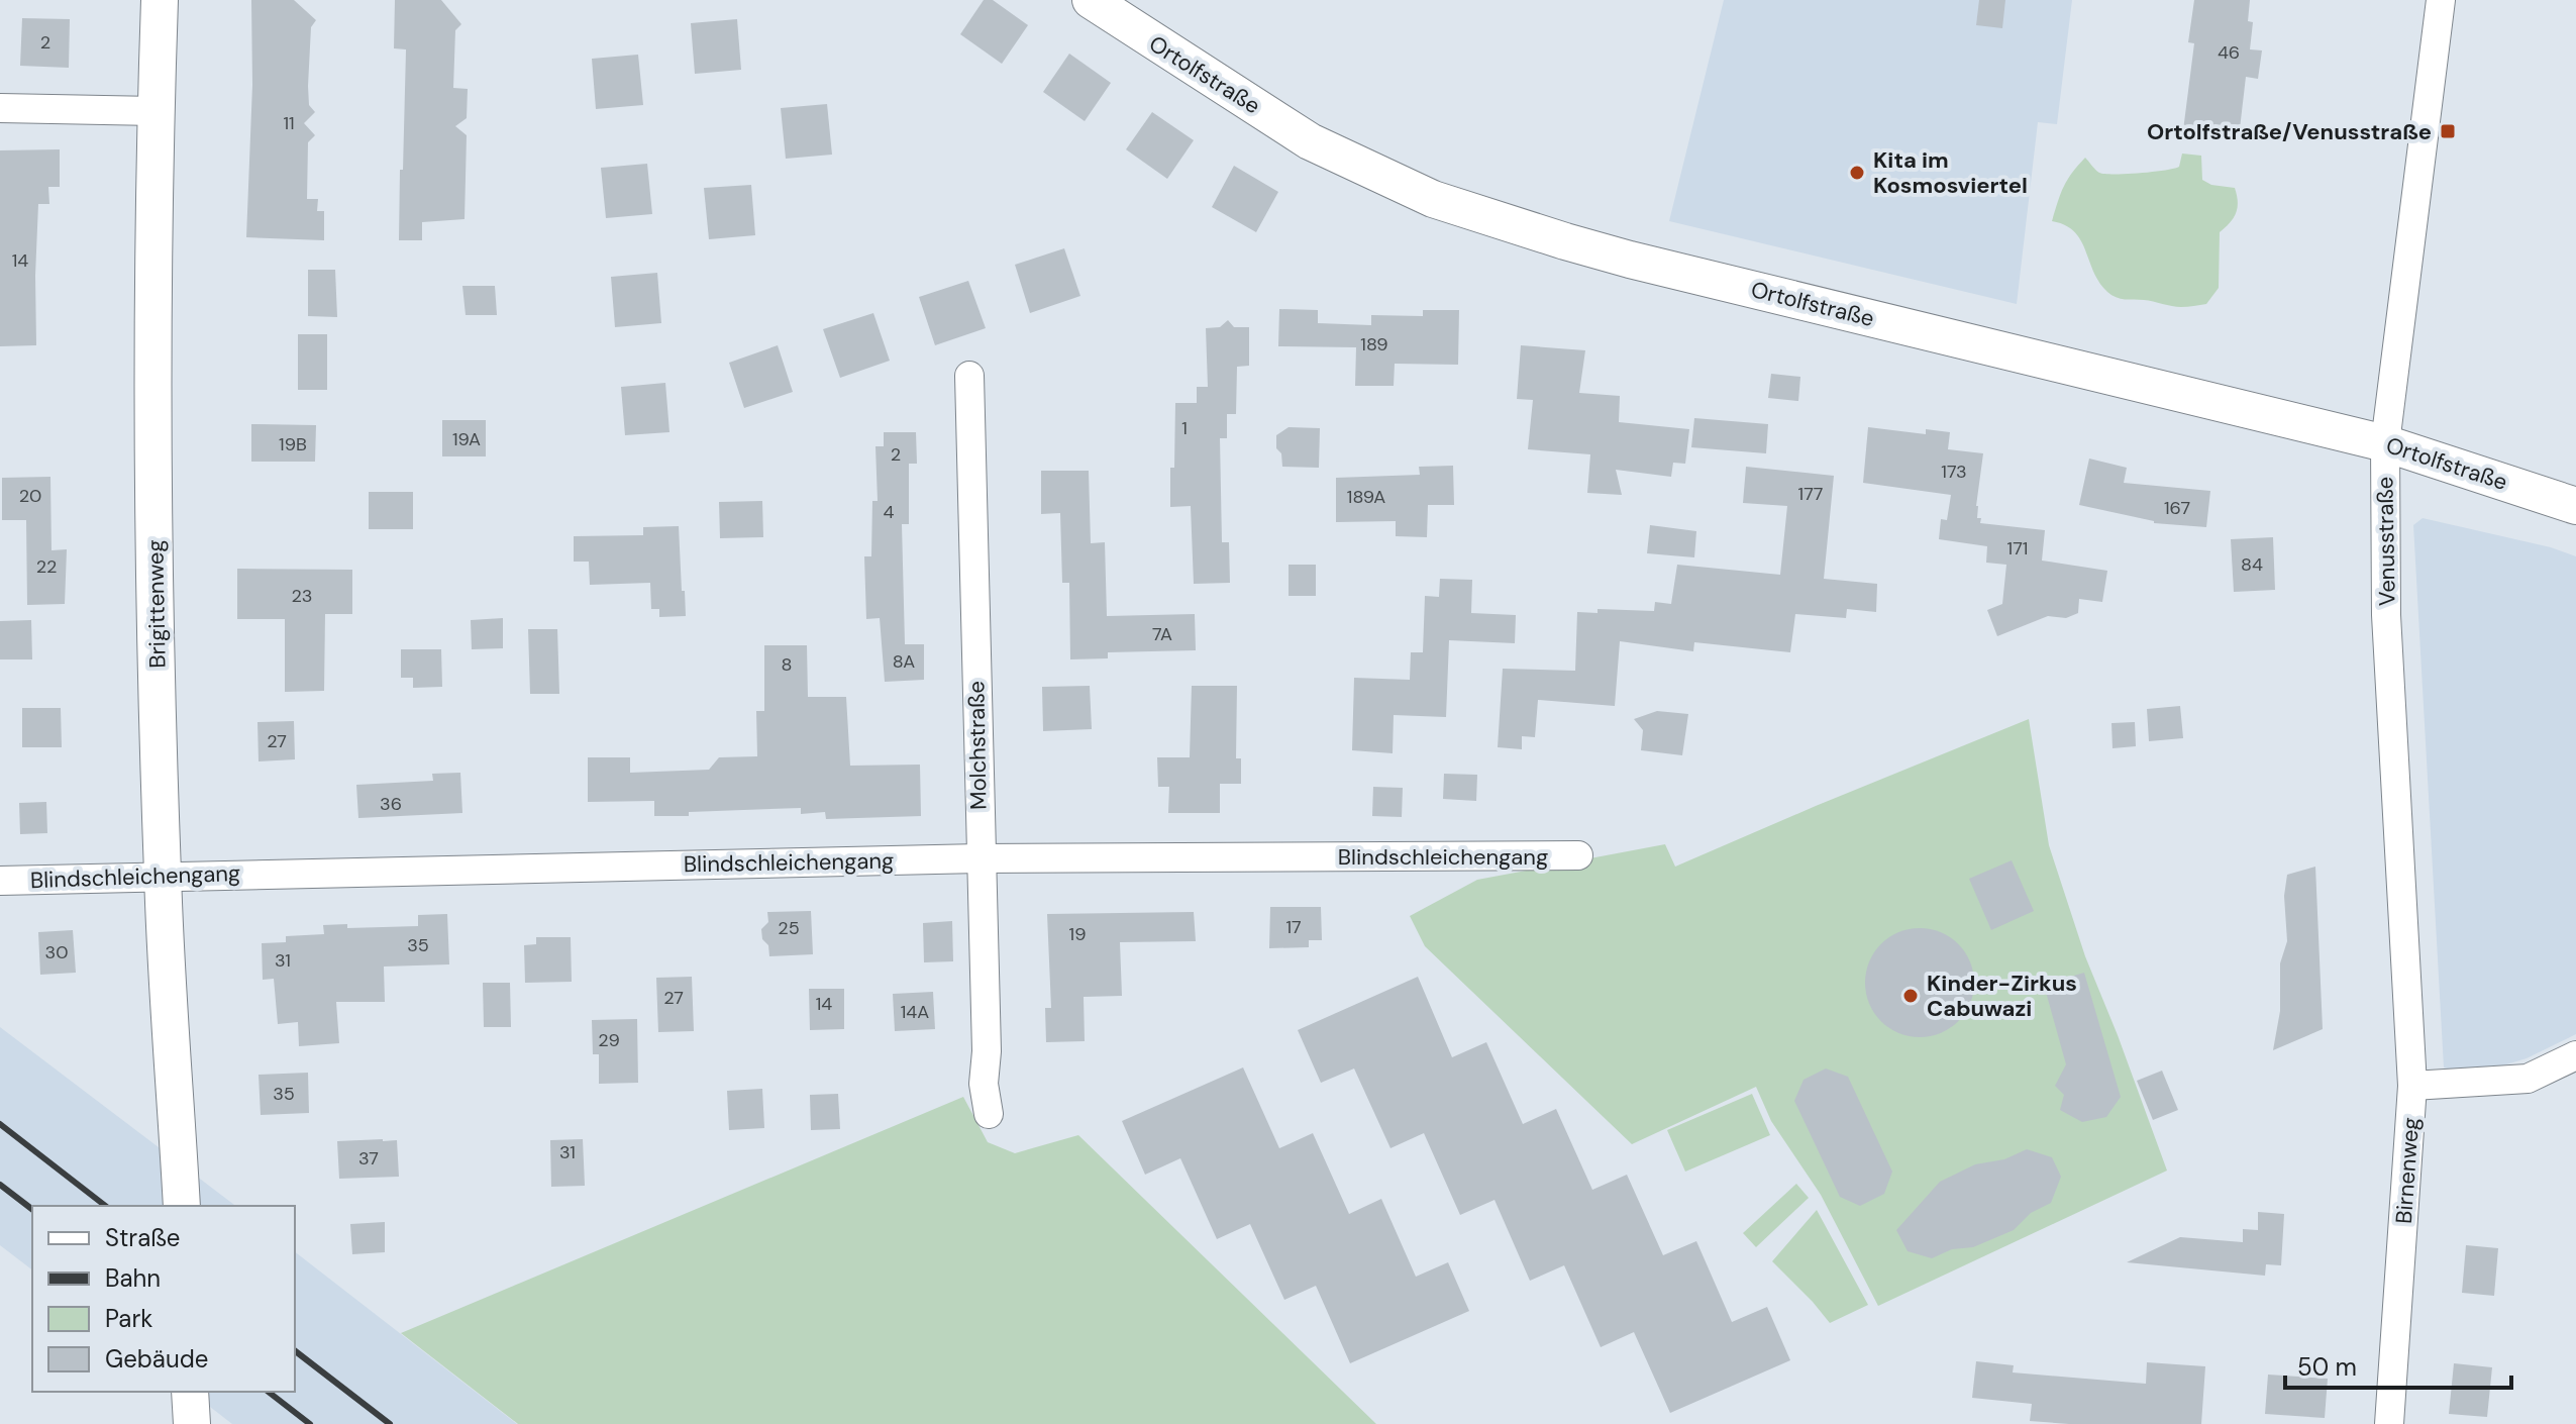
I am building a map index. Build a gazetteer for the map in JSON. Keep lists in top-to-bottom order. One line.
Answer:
{"streets":{"street":["Ortolfstraße","Venusstraße","Brigittenweg","Molchstraße","Blindschleichengang","Birnenweg"]},"crossings":[["Ortolfstraße","Venusstraße"],["Venusstraße","Birnenweg"],["Brigittenweg","Blindschleichengang"],["Molchstraße","Blindschleichengang"]],"places":{"transit":["Ortolfstraße/Venusstraße"],"other":["Kita im Kosmosviertel","Kinder-Zirkus Cabuwazi"]},"house_numbers":["2","46","11","14","189","1","19A","19B","2","173","177","20","189A","167","4","171","84","22","23","7A","8A","8","27","36","17","25","19","35","30","31","27","14","14A","29","35","31","37"],"legend":["Straße","Bahn","Park","Gebäude"],"scale_bar":"50 m"}
